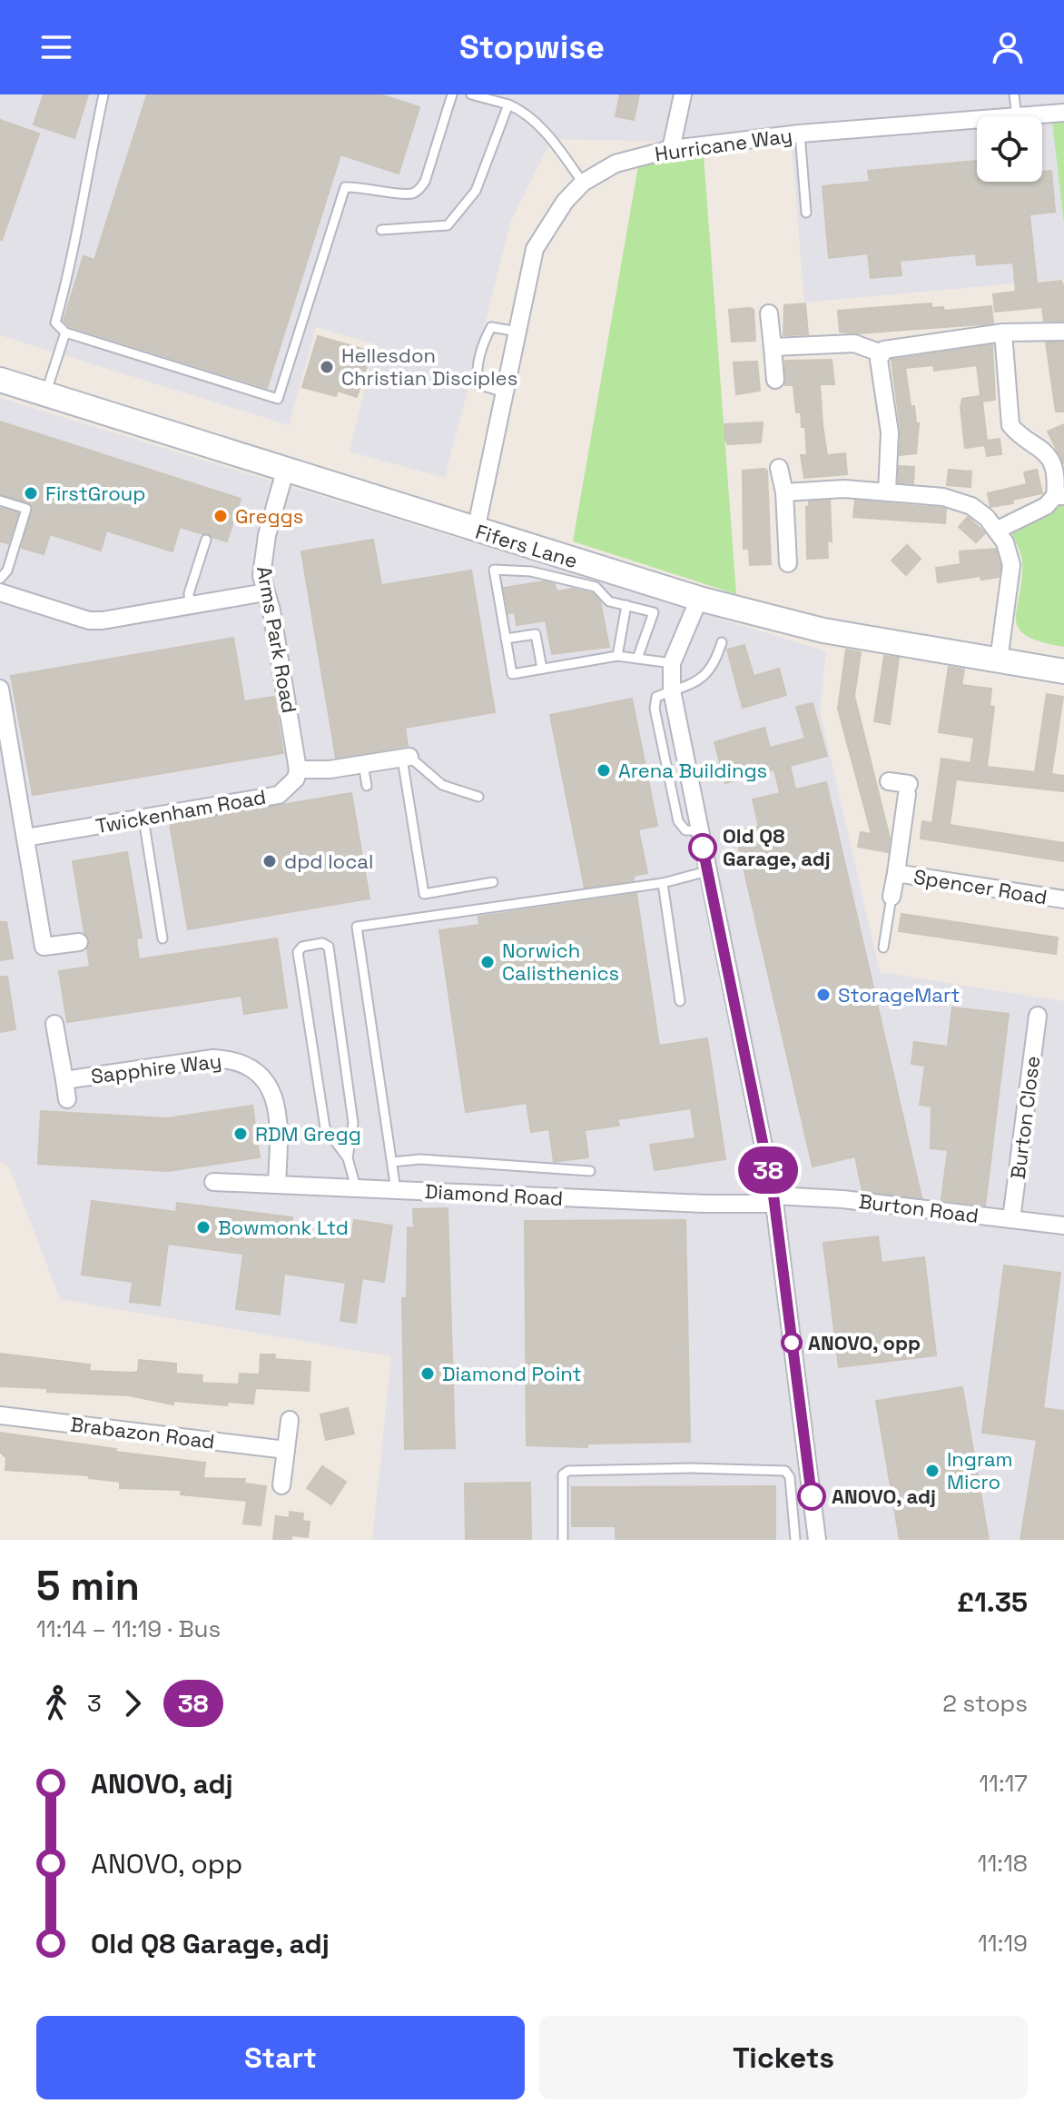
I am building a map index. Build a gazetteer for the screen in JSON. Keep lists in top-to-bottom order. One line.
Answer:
{"streets":{"street":["Hurricane Way","Fifers Lane","Arms Park Road","Twickenham Road","Spencer Road","Sapphire Way","Burton Close","Diamond Road","Burton Road","Brabazon Road"]},"crossings":[["Hurricane Way","Fifers Lane"],["Fifers Lane","Arms Park Road"],["Arms Park Road","Twickenham Road"],["Sapphire Way","Diamond Road"],["Burton Close","Burton Road"],["Diamond Road","Burton Road"]],"places":["Hellesdon Christian Disciples","FirstGroup","Greggs","Arena Buildings","Old Q8 Garage, adj","dpd local","Norwich Calisthenics","StorageMart","RDM Gregg","Bowmonk Ltd","ANOVO, opp","Diamond Point","Ingram Micro","ANOVO, adj"],"lines":["bus line 38"],"page":{"header":"Stopwise","on_map":"38","heading":["5 min","11:14 – 11:19 · Bus","£1.35"],"legs":["3","38","2 stops"],"list":[{"name":"ANOVO, adj","value":"11:17"},{"name":"ANOVO, opp","value":"11:18"},{"name":"Old Q8 Garage, adj","value":"11:19"}],"buttons":["Start","Tickets"]}}
